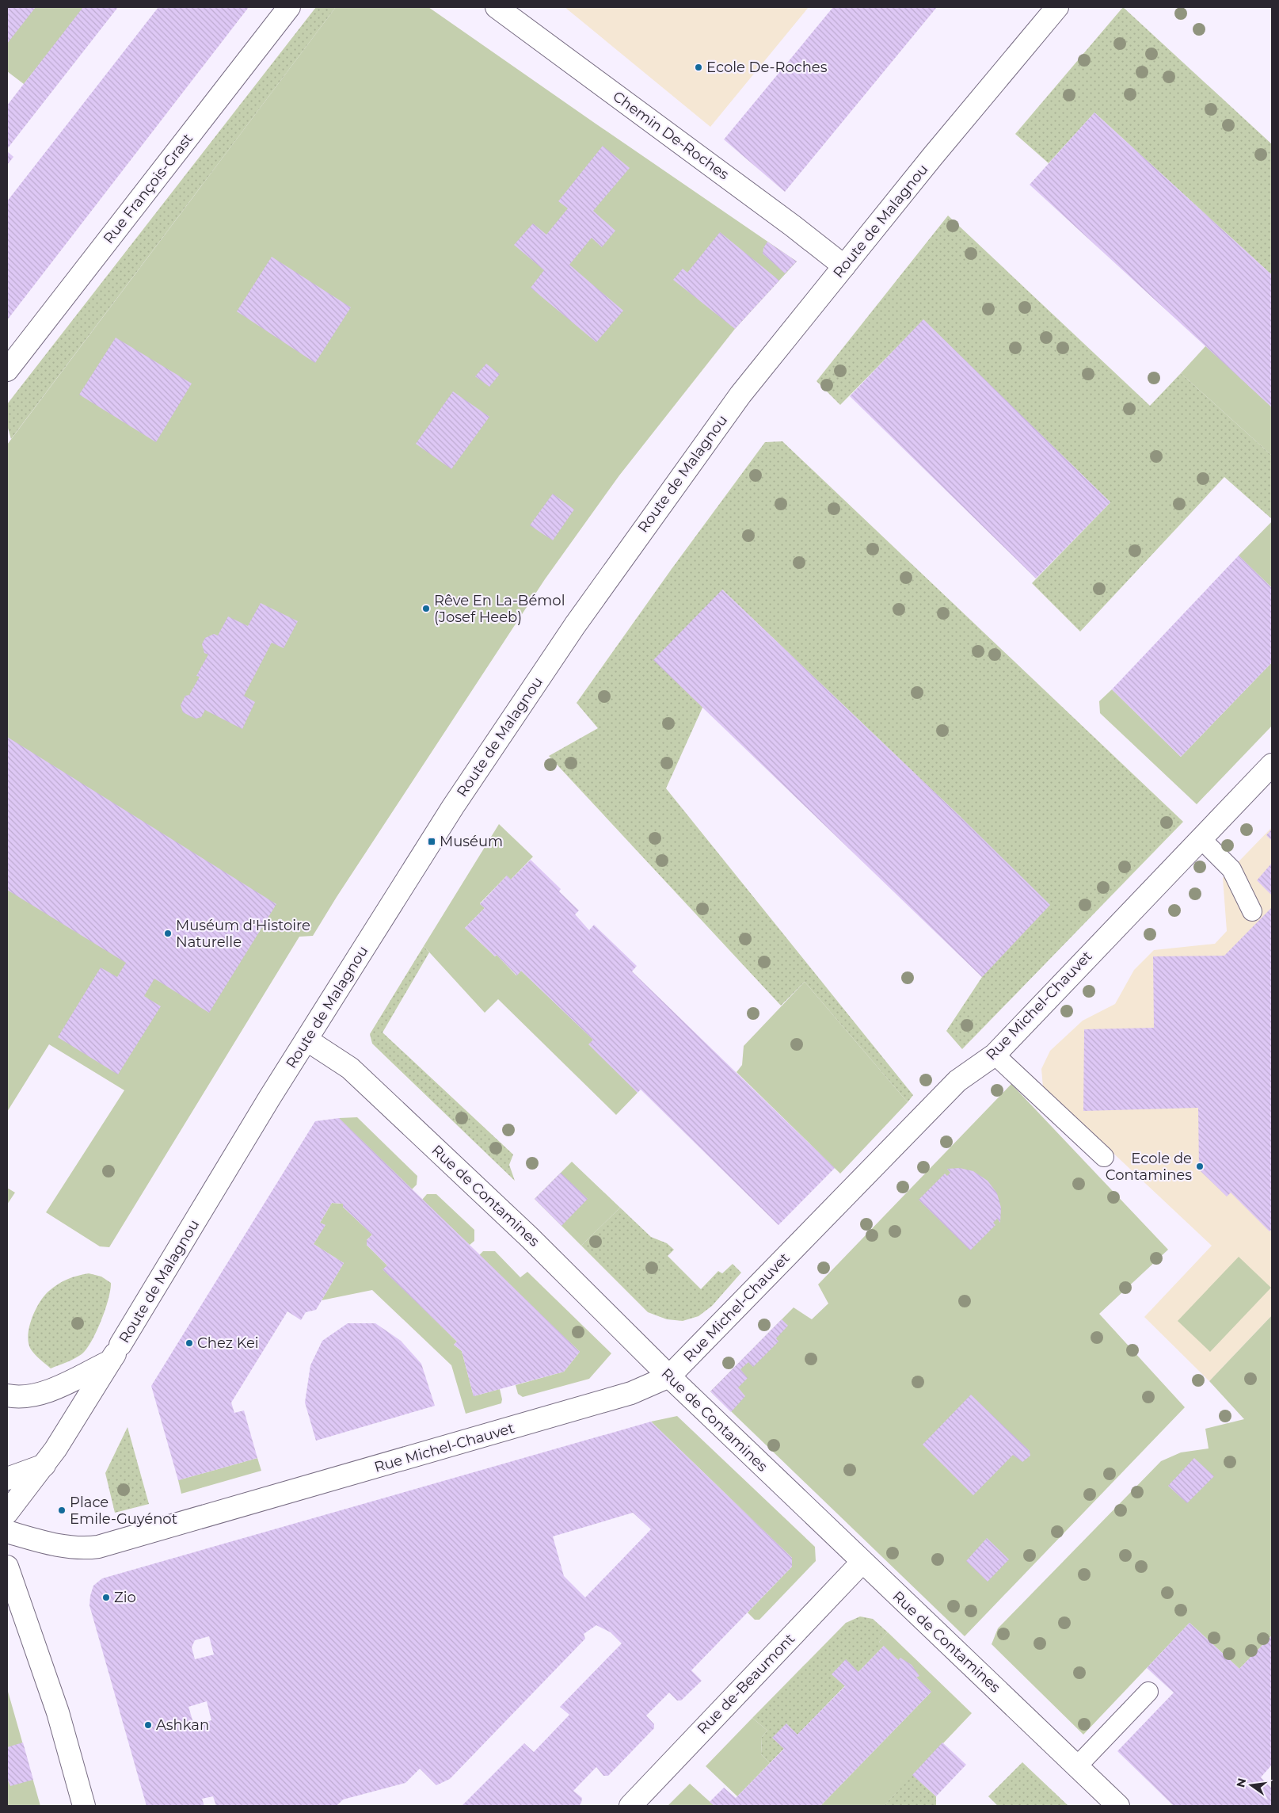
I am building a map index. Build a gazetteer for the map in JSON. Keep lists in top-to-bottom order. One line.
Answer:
{"streets":{"main road":["Chemin De-Roches","Rue François-Grast","Route de Malagnou","Rue Michel-Chauvet","Rue de Contamines","Rue de-Beaumont"]},"crossings":[["Chemin De-Roches","Route de Malagnou"],["Route de Malagnou","Rue de Contamines"],["Rue Michel-Chauvet","Rue de Contamines"],["Rue de Contamines","Rue de-Beaumont"]],"places":{"other":["Ecole De-Roches","Rêve En La-Bémol (Josef Heeb)","Muséum d'Histoire Naturelle","Ecole de Contamines","Chez Kei","Place Emile-Guyénot","Zio","Ashkan"],"transit":["Muséum"]},"north":"left"}
